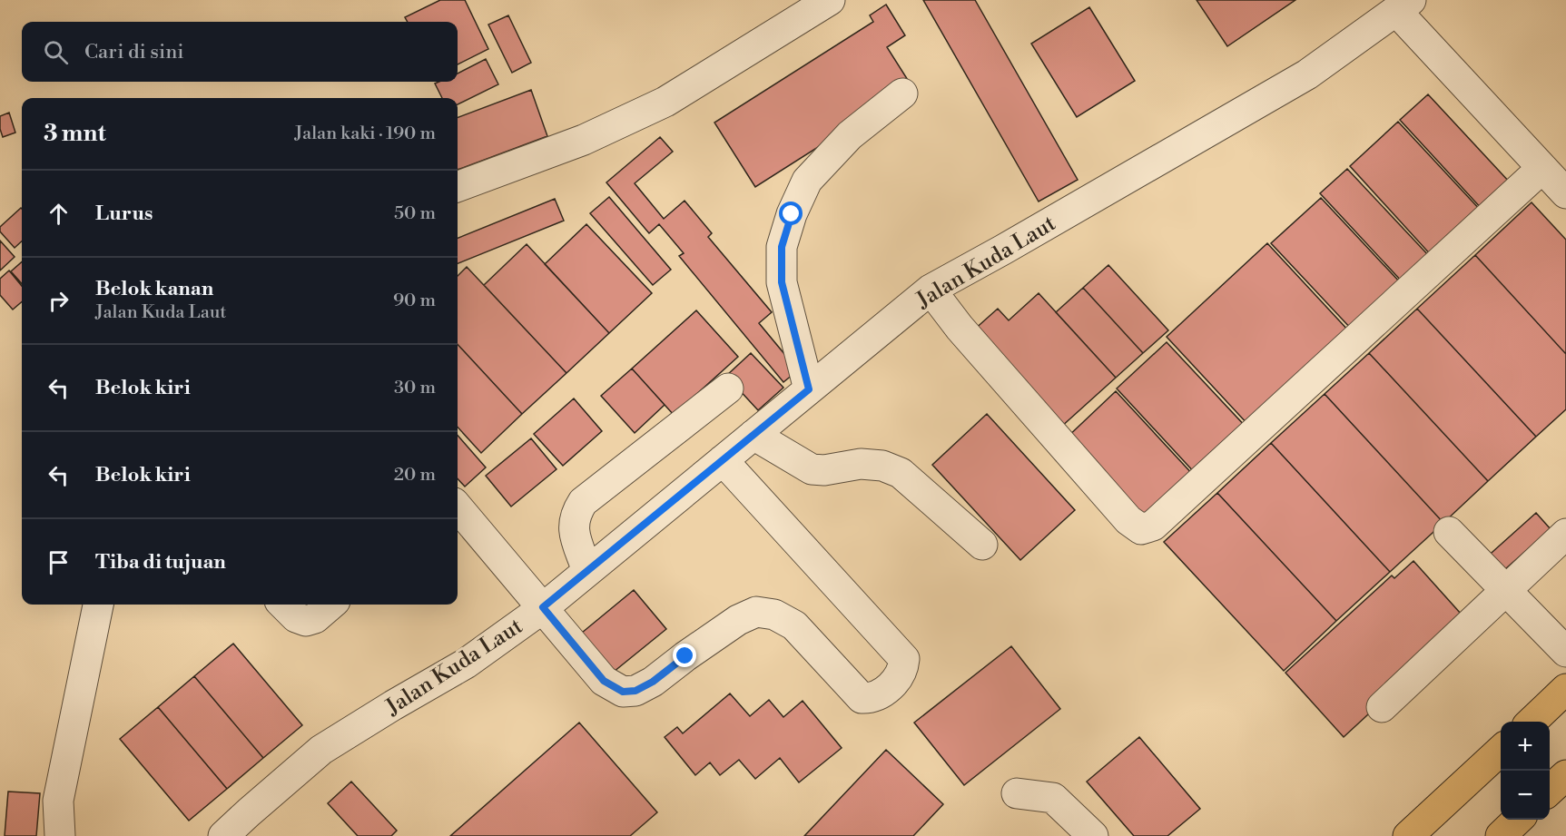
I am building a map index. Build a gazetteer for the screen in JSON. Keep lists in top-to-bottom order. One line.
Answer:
{"streets":{"lane":["Jalan Kuda Laut"]},"page":{"search":"Cari di sini","heading":["3 mnt","Jalan kaki · 190 m"],"list":[["Lurus","50 m"],["Belok kanan","Jalan Kuda Laut","90 m"],["Belok kiri","30 m"],["Belok kiri","20 m"],"Tiba di tujuan"],"map_buttons":["+","−"]}}
